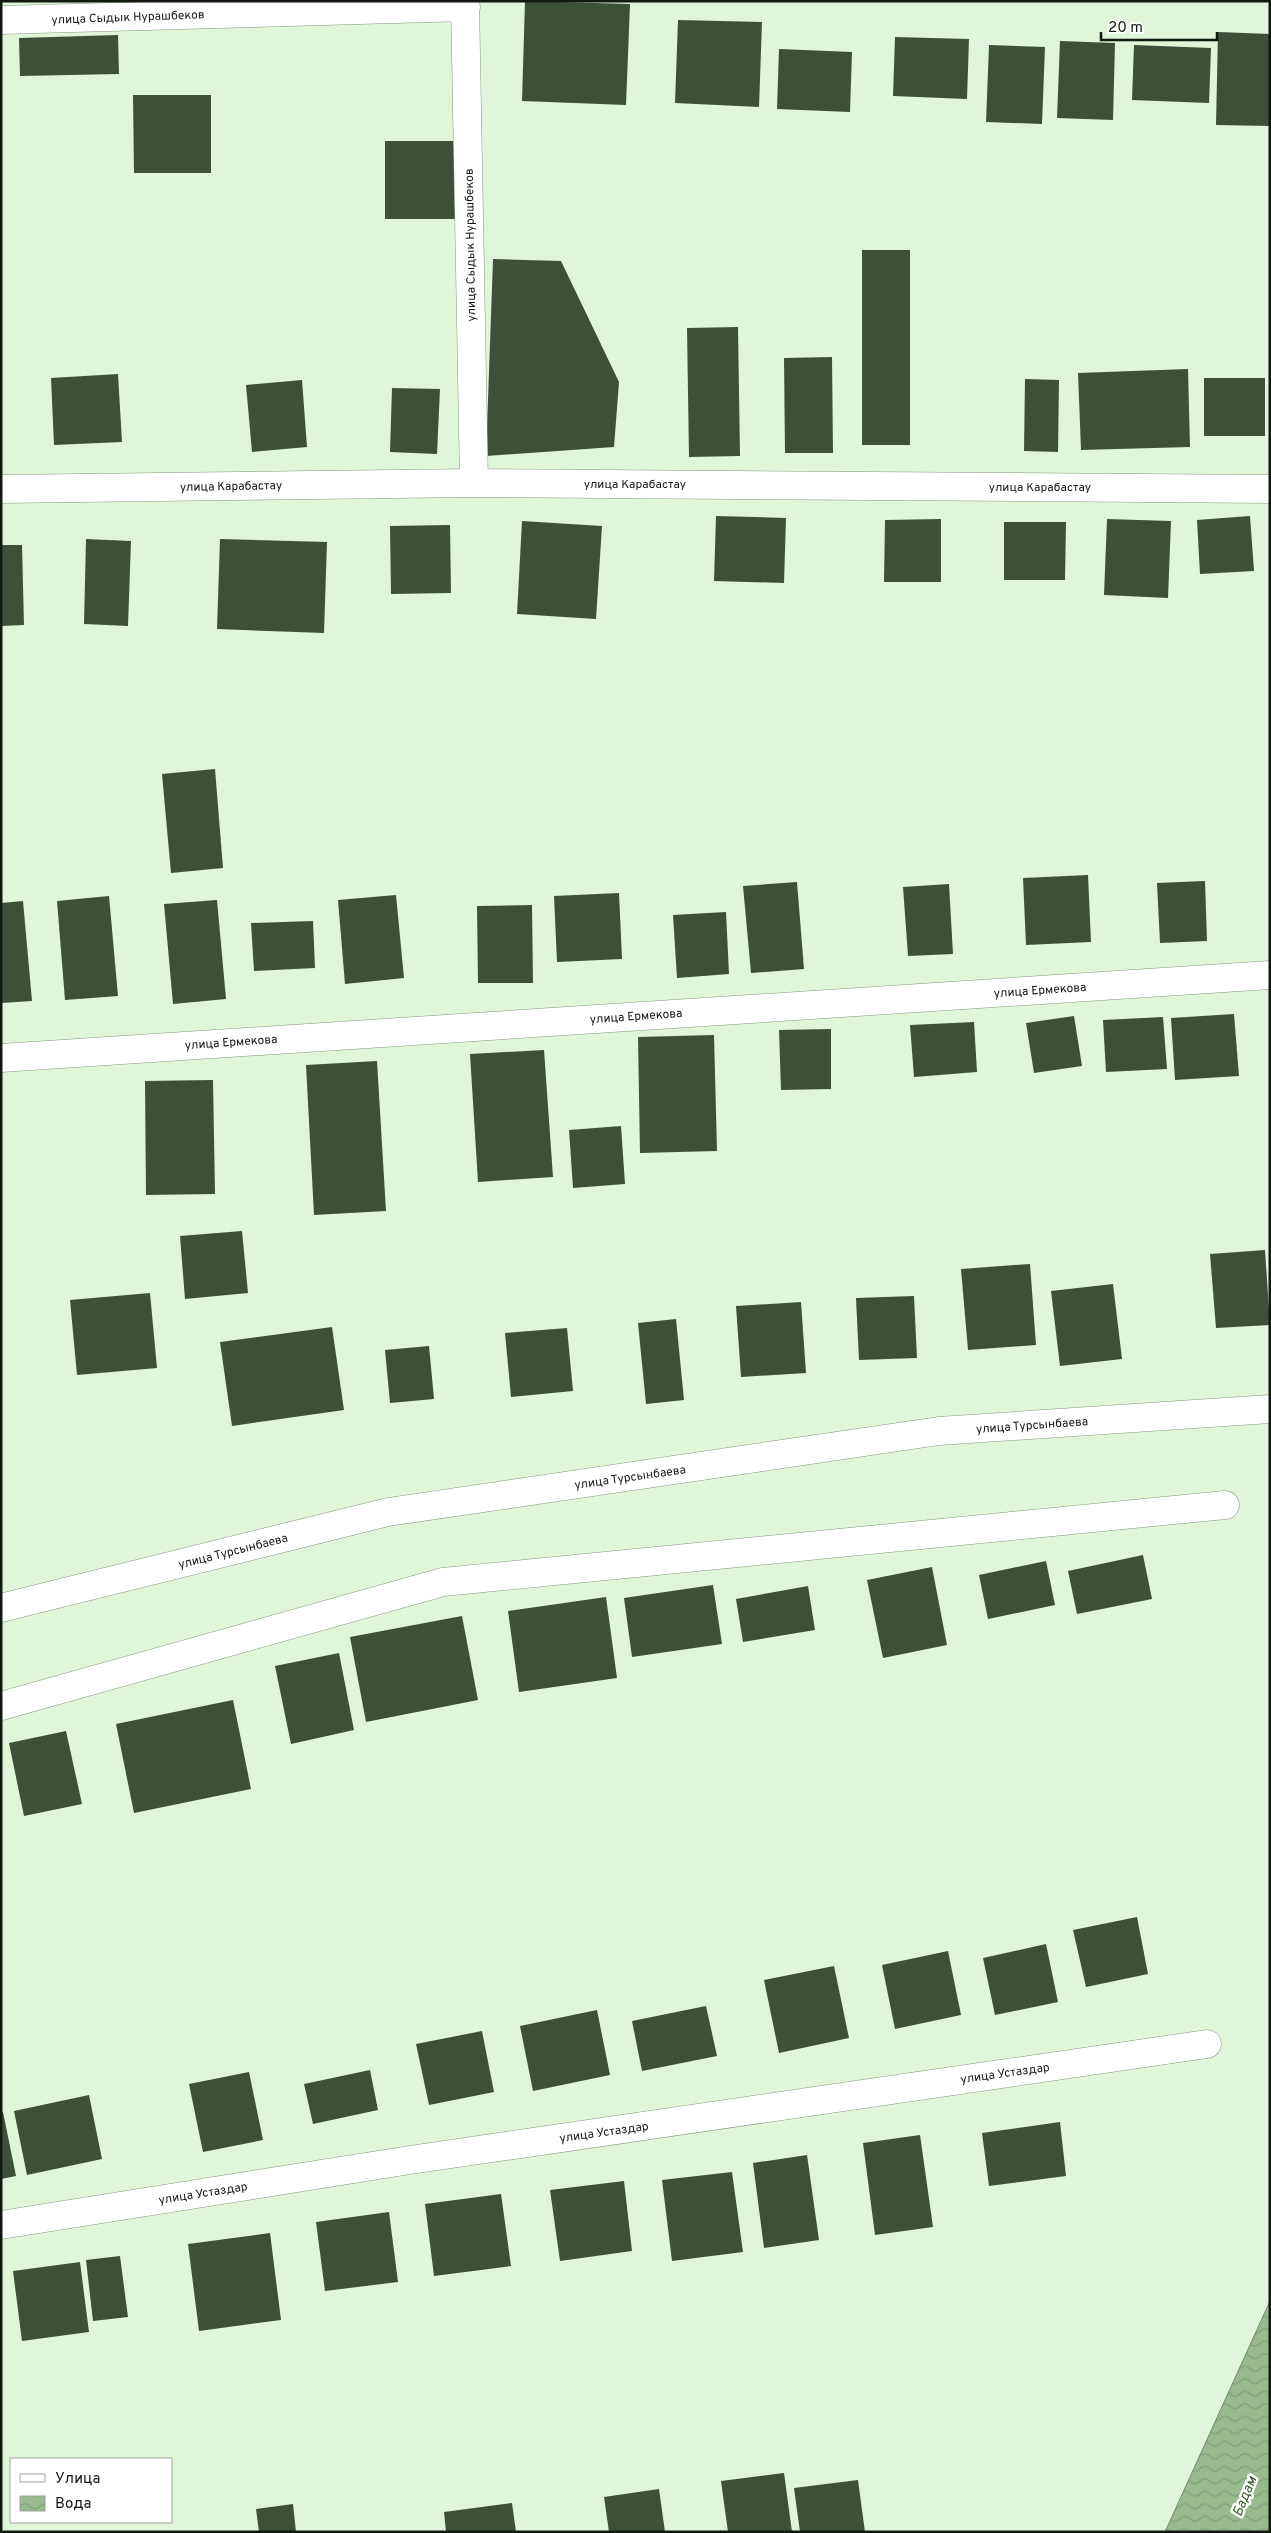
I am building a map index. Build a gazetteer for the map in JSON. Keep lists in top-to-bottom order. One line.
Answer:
{"streets":{"street":["улица Сыдык Нурашбеков","улица Карабастау","улица Ермекова","улица Турсынбаева","улица Устаздар"]},"crossings":[["улица Сыдык Нурашбеков","улица Карабастау"]],"water":["Бадам"],"legend":["Улица","Вода"],"scale_bar":"20 m"}
